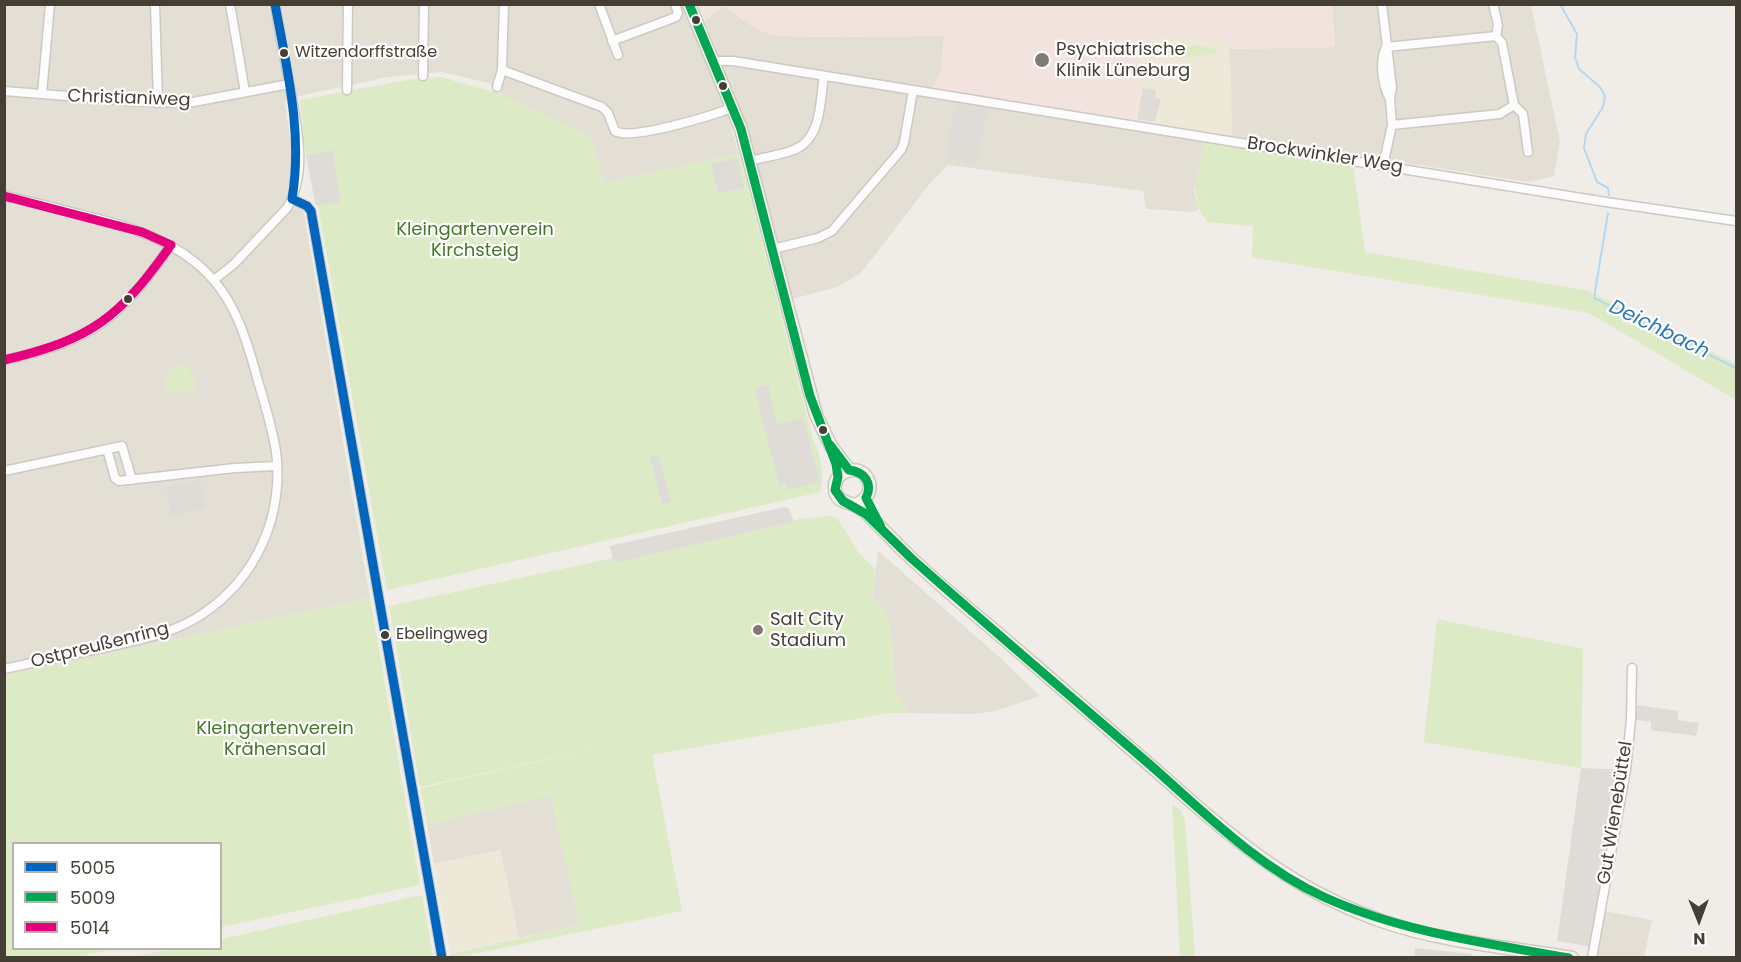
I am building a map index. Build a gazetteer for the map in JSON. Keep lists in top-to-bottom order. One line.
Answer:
{"streets":{"street":["Christianiweg","Brockwinkler Weg","Ostpreußenring","Gut Wienebüttel"]},"water":["Deichbach"],"parks":["Kleingartenverein Kirchsteig","Kleingartenverein Krähensaal"],"places":["Witzendorffstraße","Psychiatrische Klinik Lüneburg","Salt City Stadium","Ebelingweg"],"lines":["transit line 5005","transit line 5009","transit line 5014"],"legend":["5005","5009","5014"],"north":"bottom"}
